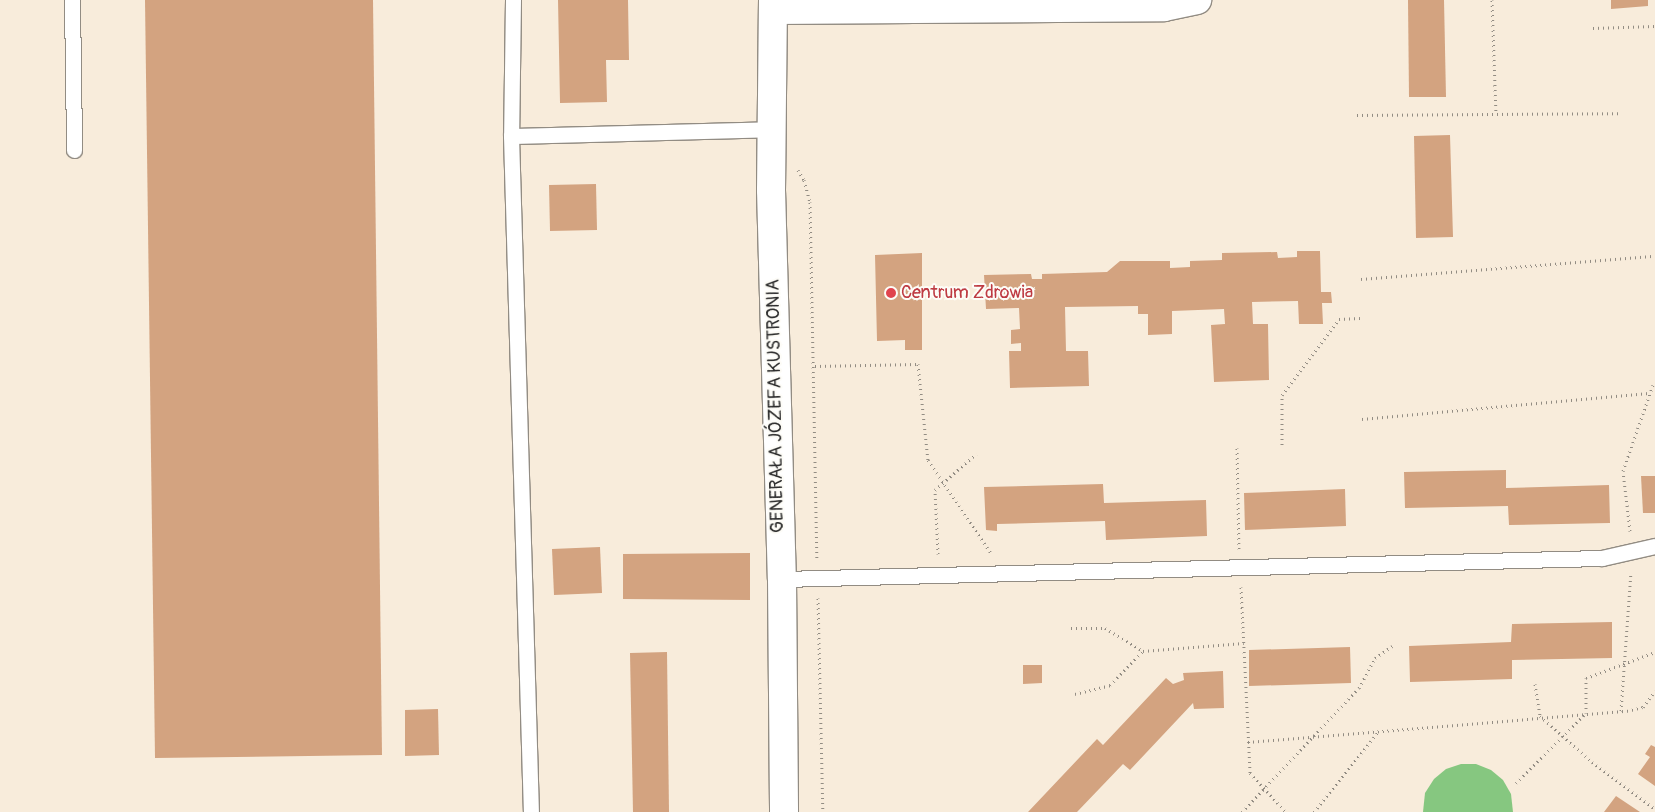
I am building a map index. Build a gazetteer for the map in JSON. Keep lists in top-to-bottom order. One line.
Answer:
{"streets":{"street":["GENERAŁA JÓZEFA KUSTRONIA"]},"places":["Centrum Zdrowia"]}
